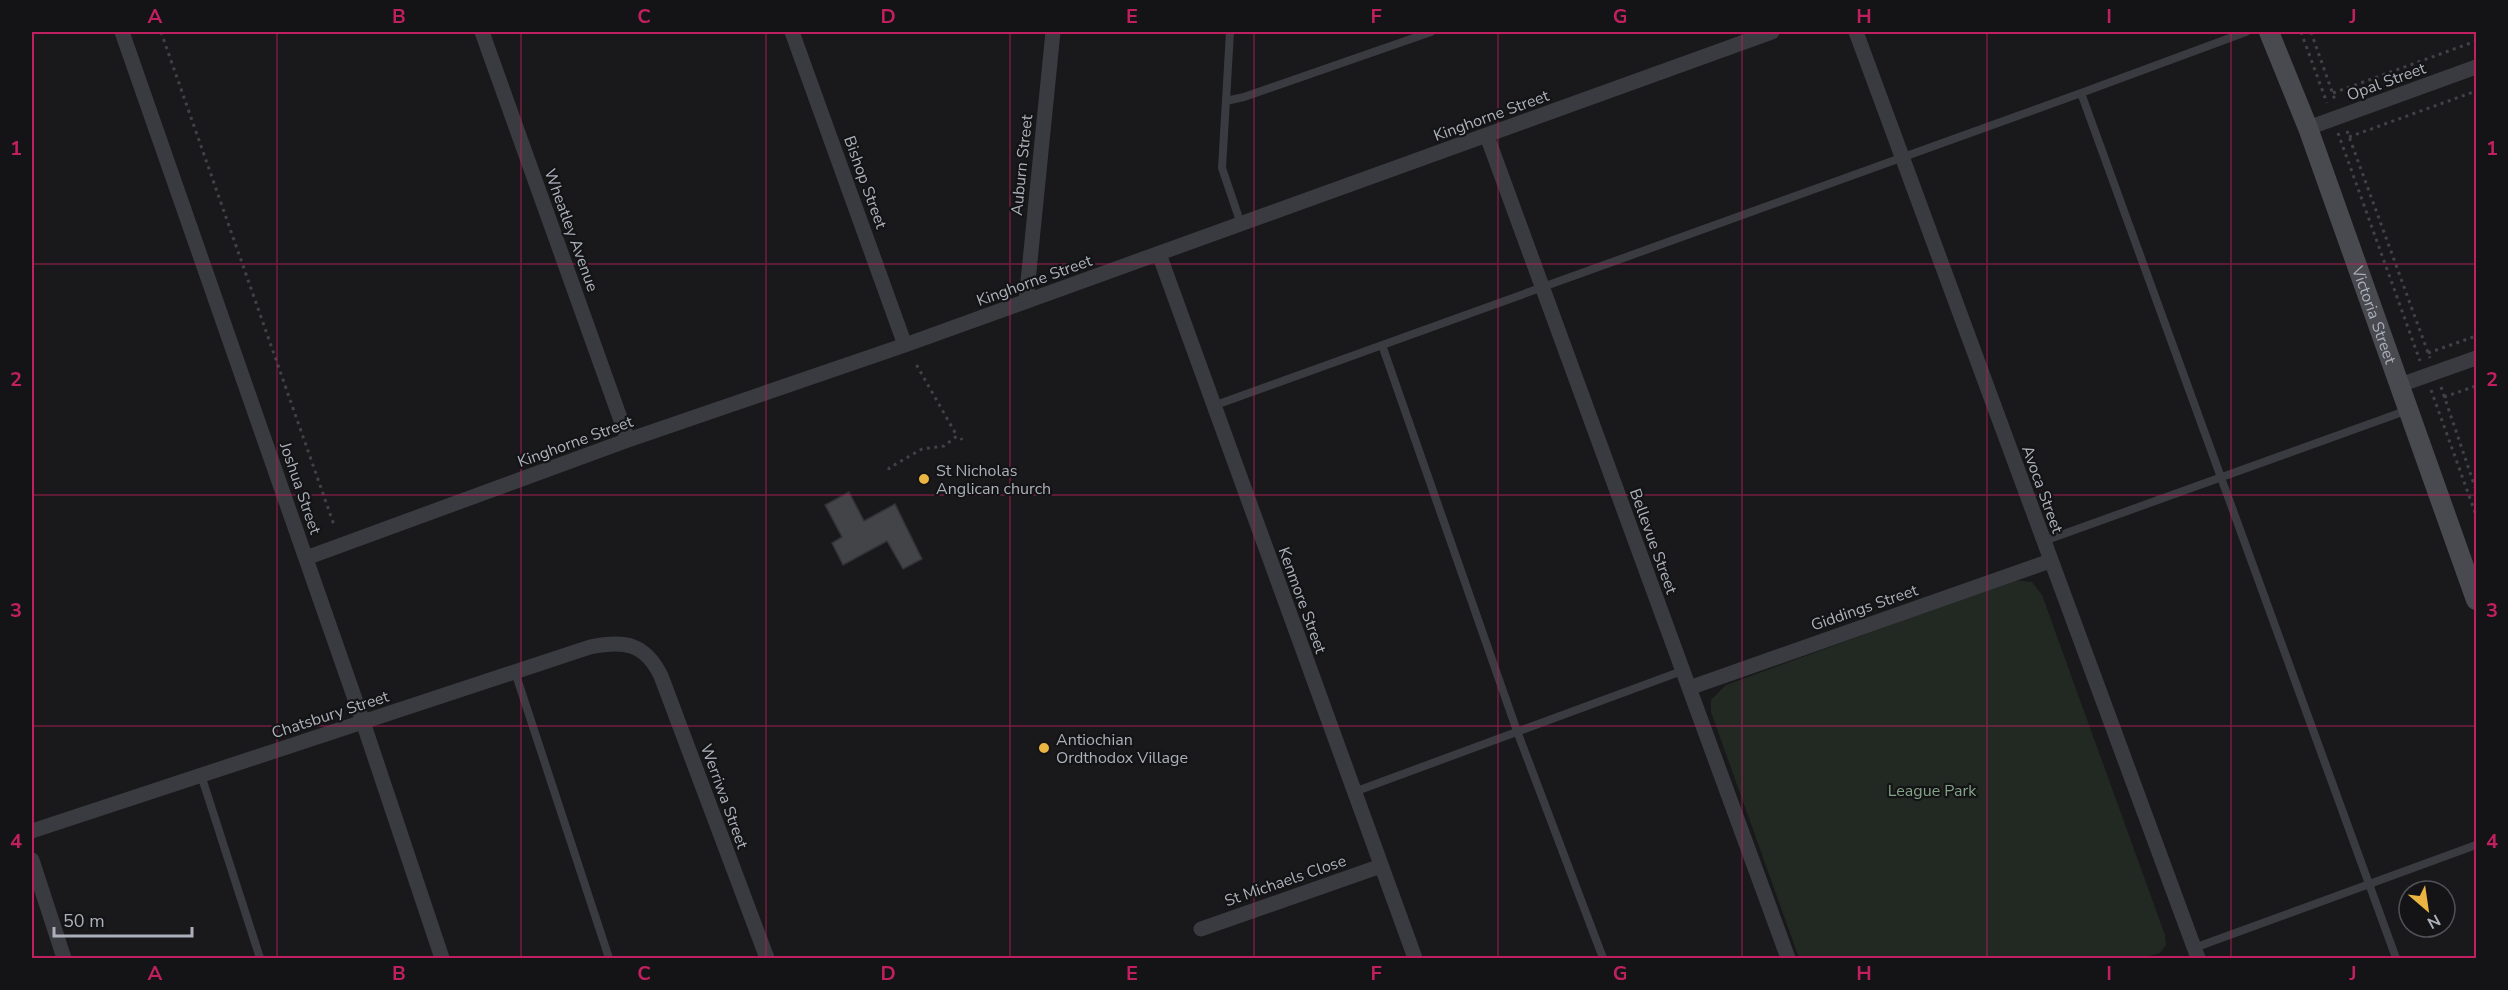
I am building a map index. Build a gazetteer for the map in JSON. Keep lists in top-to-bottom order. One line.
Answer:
{"streets":{"main road":["Victoria Street"],"street":["Opal Street","Kinghorne Street","Auburn Street","Bishop Street","Wheatley Avenue","Joshua Street","Avoca Street","Bellevue Street","Kenmore Street","Giddings Street","Chatsbury Street","Werriwa Street","St Michaels Close"]},"crossings":[["Opal Street","Victoria Street"],["Kinghorne Street","Auburn Street"],["Kinghorne Street","Bishop Street"],["Kinghorne Street","Wheatley Avenue"],["Kinghorne Street","Joshua Street"],["Kinghorne Street","Bellevue Street"],["Kinghorne Street","Kenmore Street"],["Joshua Street","Chatsbury Street"],["Avoca Street","Giddings Street"],["Bellevue Street","Giddings Street"],["Kenmore Street","St Michaels Close"],["Chatsbury Street","Werriwa Street"]],"parks":["League Park"],"places":["St Nicholas Anglican church","Antiochian Ordthodox Village"],"scale_bar":"50 m","north":"bottom right","grid":{"columns":["A","B","C","D","E","F","G","H","I","J"],"rows":["1","2","3","4"]}}
